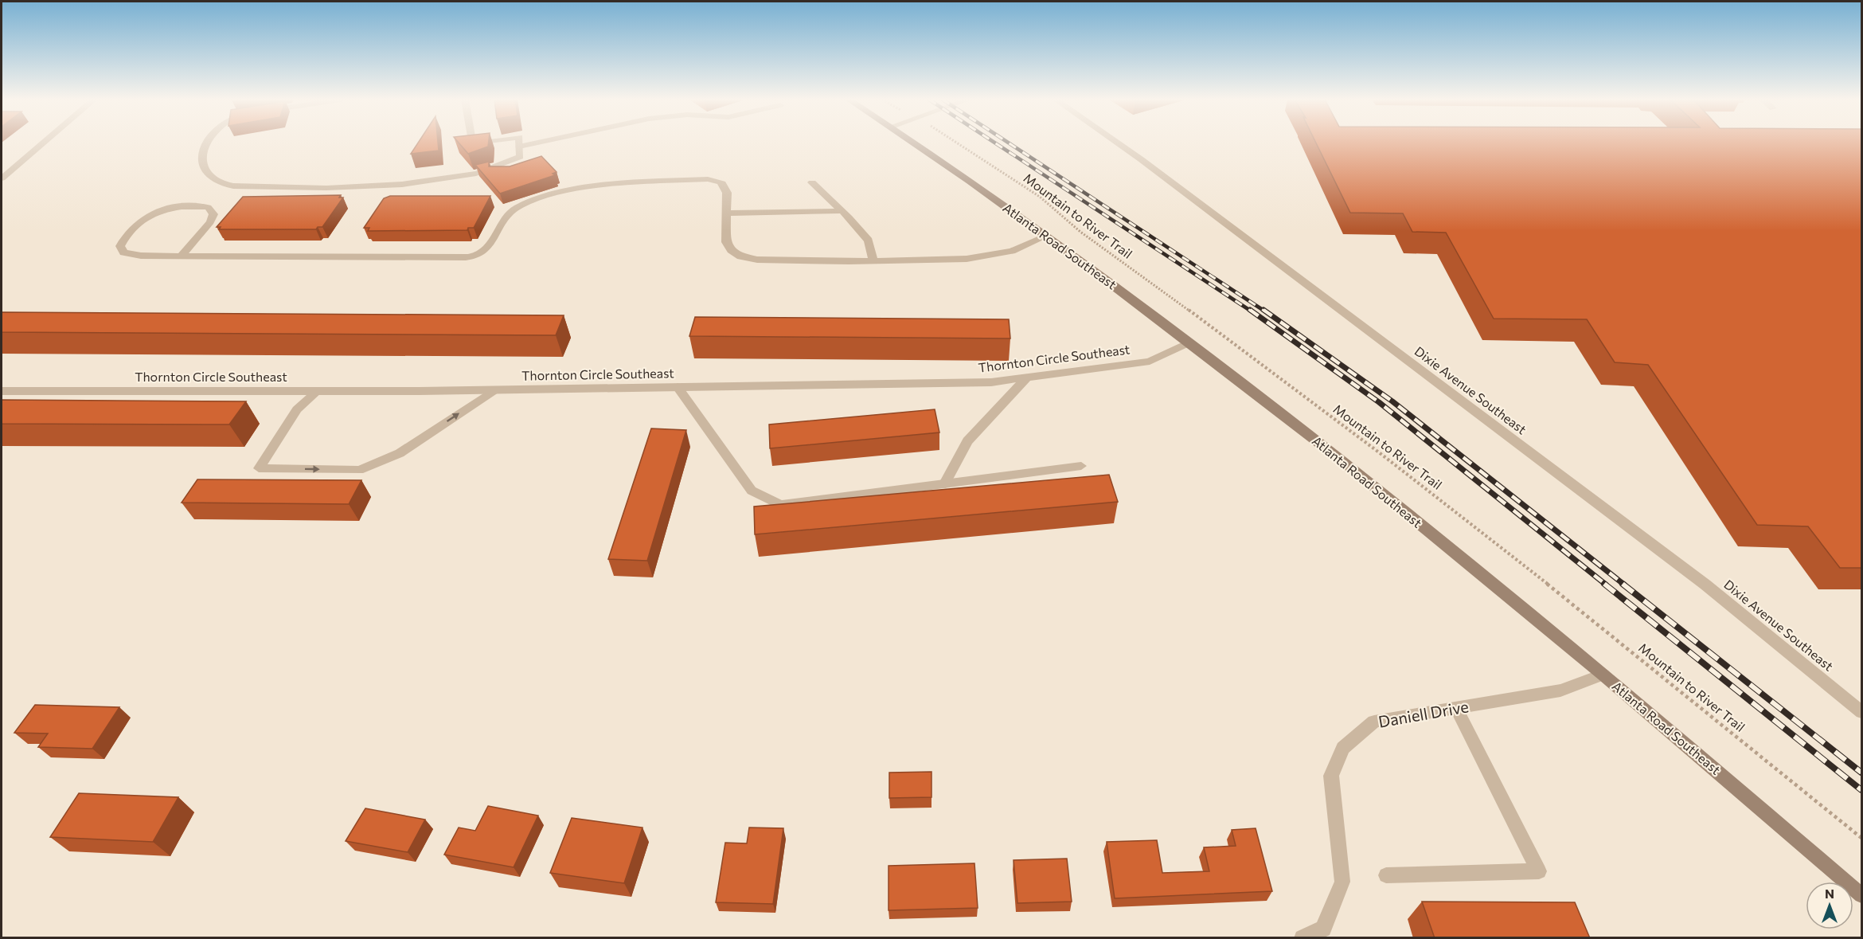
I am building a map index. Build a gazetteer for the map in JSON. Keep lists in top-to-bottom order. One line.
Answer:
{"streets":{"main road":["Atlanta Road Southeast"],"street":["Thornton Circle Southeast","Dixie Avenue Southeast","Daniell Drive"],"path":["Mountain to River Trail"]},"crossings":[["Atlanta Road Southeast","Thornton Circle Southeast"],["Atlanta Road Southeast","Daniell Drive"]],"north":"top"}
